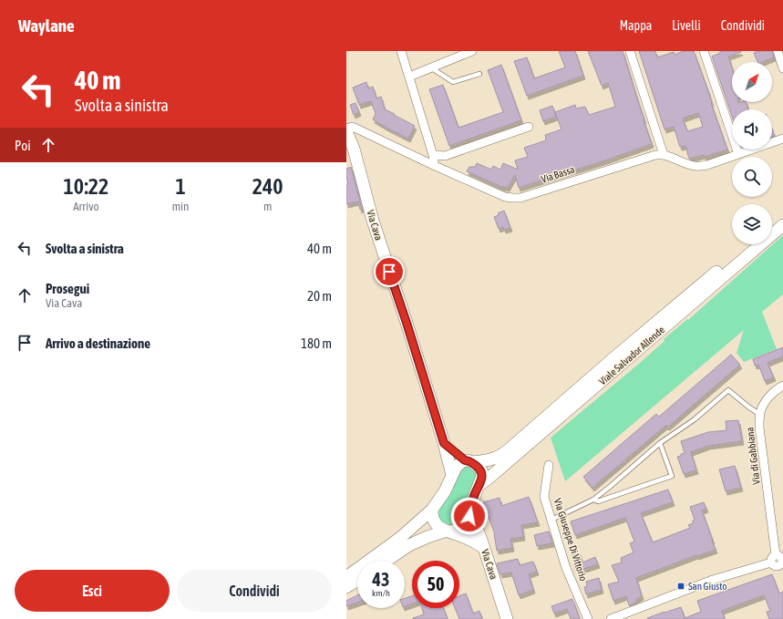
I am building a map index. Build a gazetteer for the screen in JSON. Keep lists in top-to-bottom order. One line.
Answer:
{"streets":{"main road":["Via Cava","Viale Salvador Allende"],"street":["Via Bassa","Via di Gabbiana","Via Giuseppe Di Vittorio"]},"places":{"transit":["San Giusto"]},"north":"top right","page":{"header":"Waylane","nav":["Mappa","Livelli","Condividi"],"turn":["40 m","Svolta a sinistra"],"then":"Poi","eta":["10:22","Arrivo","1","min","240","m"],"list":[{"name":"Svolta a sinistra","value":"40 m"},{"name":"Prosegui","note":"Via Cava","value":"20 m"},{"name":"Arrivo a destinazione","value":"180 m"}],"speed":"43 km/h","limit":"50","buttons":["Esci","Condividi"]}}
